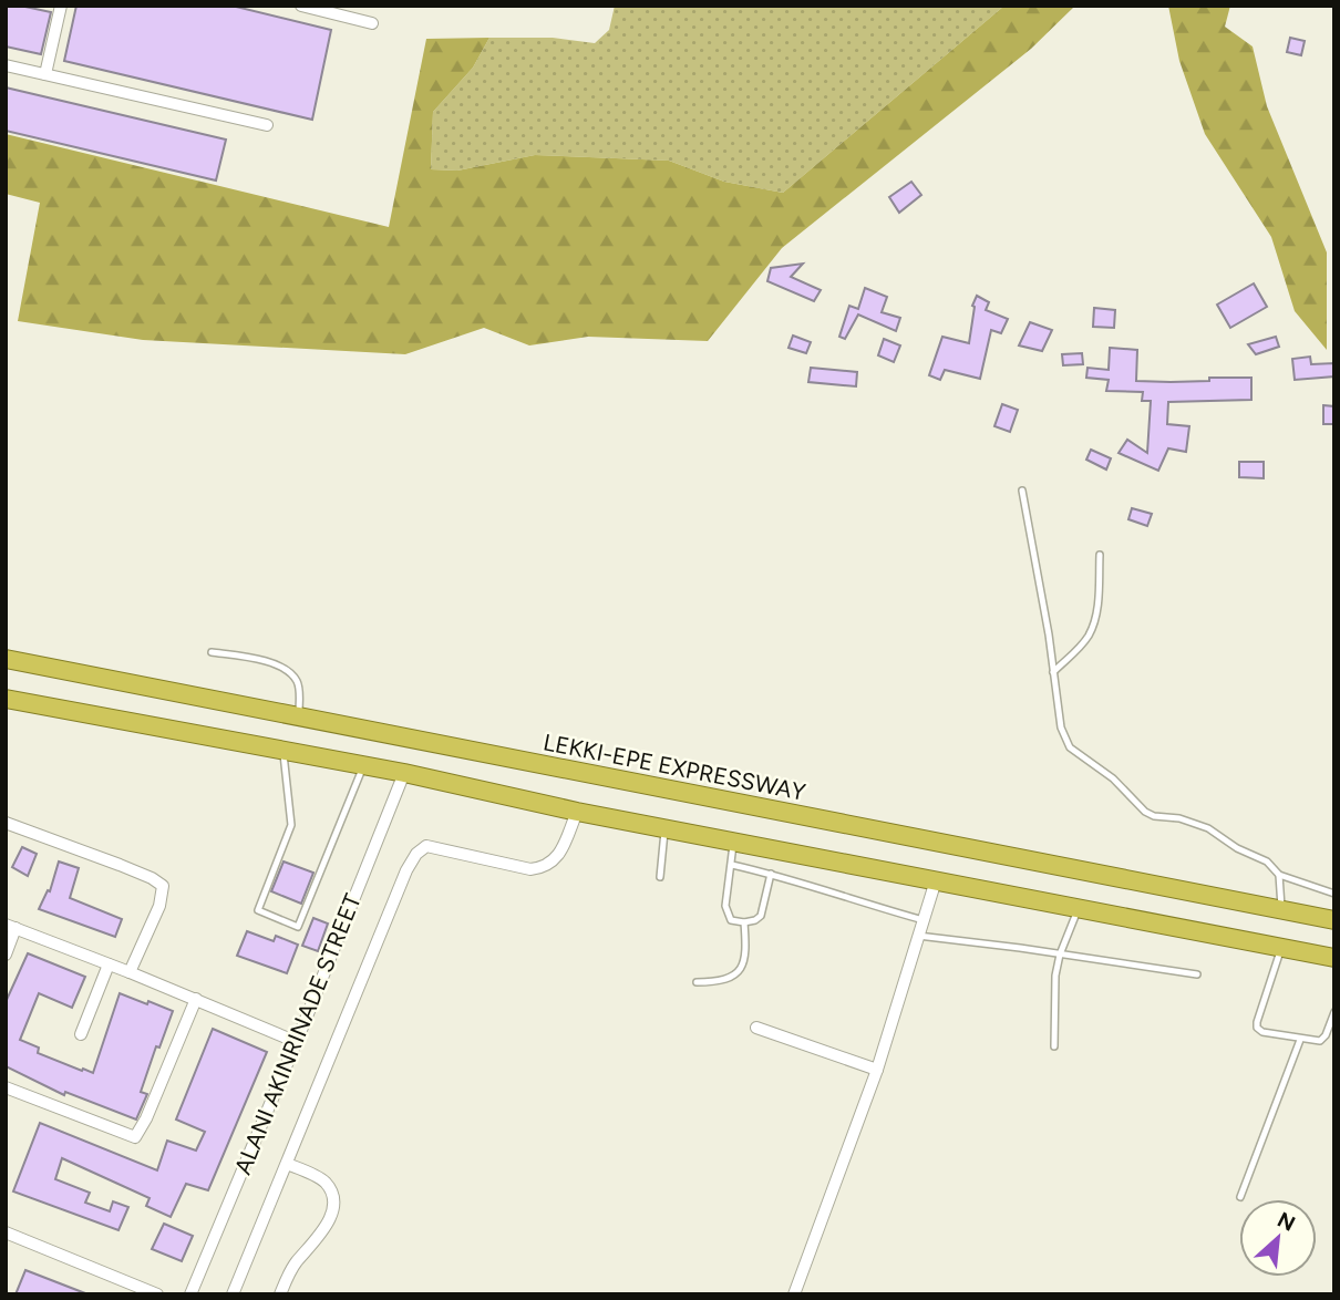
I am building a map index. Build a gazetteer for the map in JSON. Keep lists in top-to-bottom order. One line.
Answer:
{"streets":{"highway":["LEKKI-EPE EXPRESSWAY"],"street":["ALANI AKINRINADE STREET"]},"north":"top right"}
